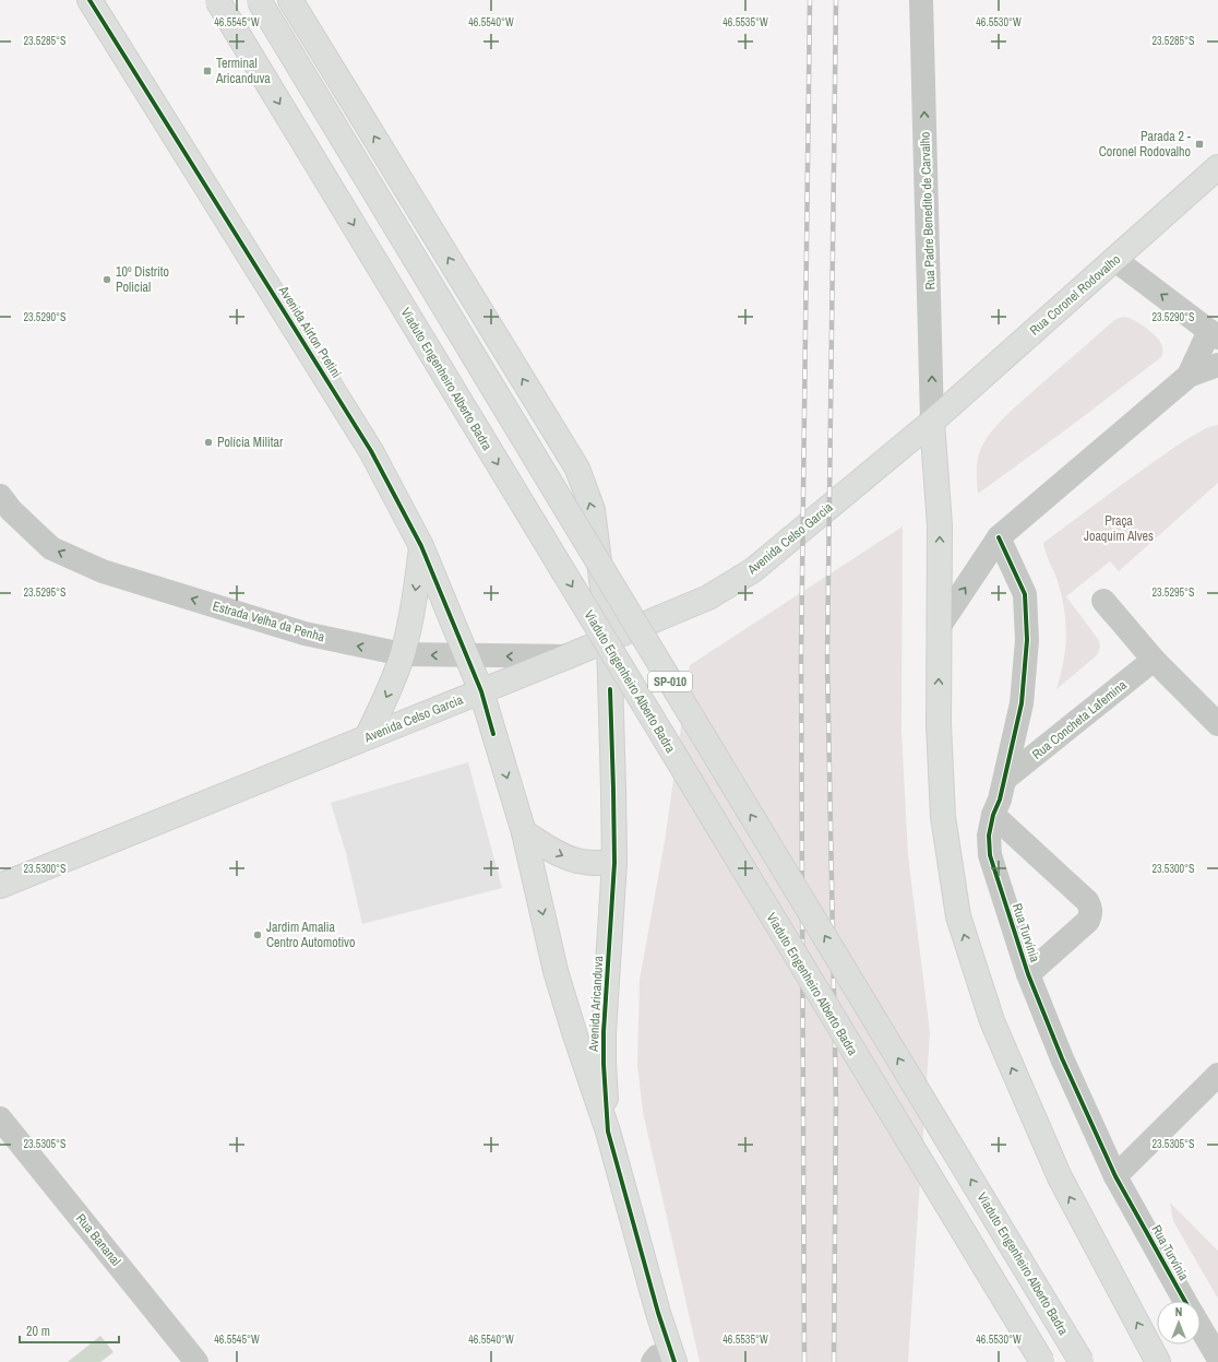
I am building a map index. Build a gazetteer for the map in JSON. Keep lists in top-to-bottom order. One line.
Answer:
{"streets":{"main road":["Rua Coronel Rodovalho","Avenida Aírton Pretini","Viaduto Engenheiro Alberto Badra","Avenida Celso Garcia","SP-010","Avenida Aricanduva"],"street":["Rua Padre Benedito de Carvalho","Estrada Velha da Penha","Rua Concheta Lafemina","Rua Turvínia","Rua Bananal"]},"crossings":[["Rua Padre Benedito de Carvalho","Rua Coronel Rodovalho"],["Rua Padre Benedito de Carvalho","Avenida Celso Garcia"],["Rua Coronel Rodovalho","Avenida Celso Garcia"],["Avenida Aírton Pretini","Avenida Celso Garcia"],["Avenida Aírton Pretini","Estrada Velha da Penha"],["Avenida Aírton Pretini","Avenida Aricanduva"],["Avenida Celso Garcia","Estrada Velha da Penha"],["Avenida Celso Garcia","Avenida Aricanduva"],["Rua Concheta Lafemina","Rua Turvínia"]],"one_way":["Rua Padre Benedito de Carvalho","Estrada Velha da Penha"],"parks":["Praça Joaquim Alves"],"places":{"transit":["Terminal Aricanduva","Parada 2 - Coronel Rodovalho"],"other":["10º Distrito Policial","Polícia Militar","Jardim Amalia Centro Automotivo"]},"scale_bar":"20 m","north":"top","coordinates":["46.5545°W","46.5540°W","46.5535°W","46.5530°W","23.5285°S","23.5290°S","23.5295°S","23.5300°S","23.5305°S"]}
